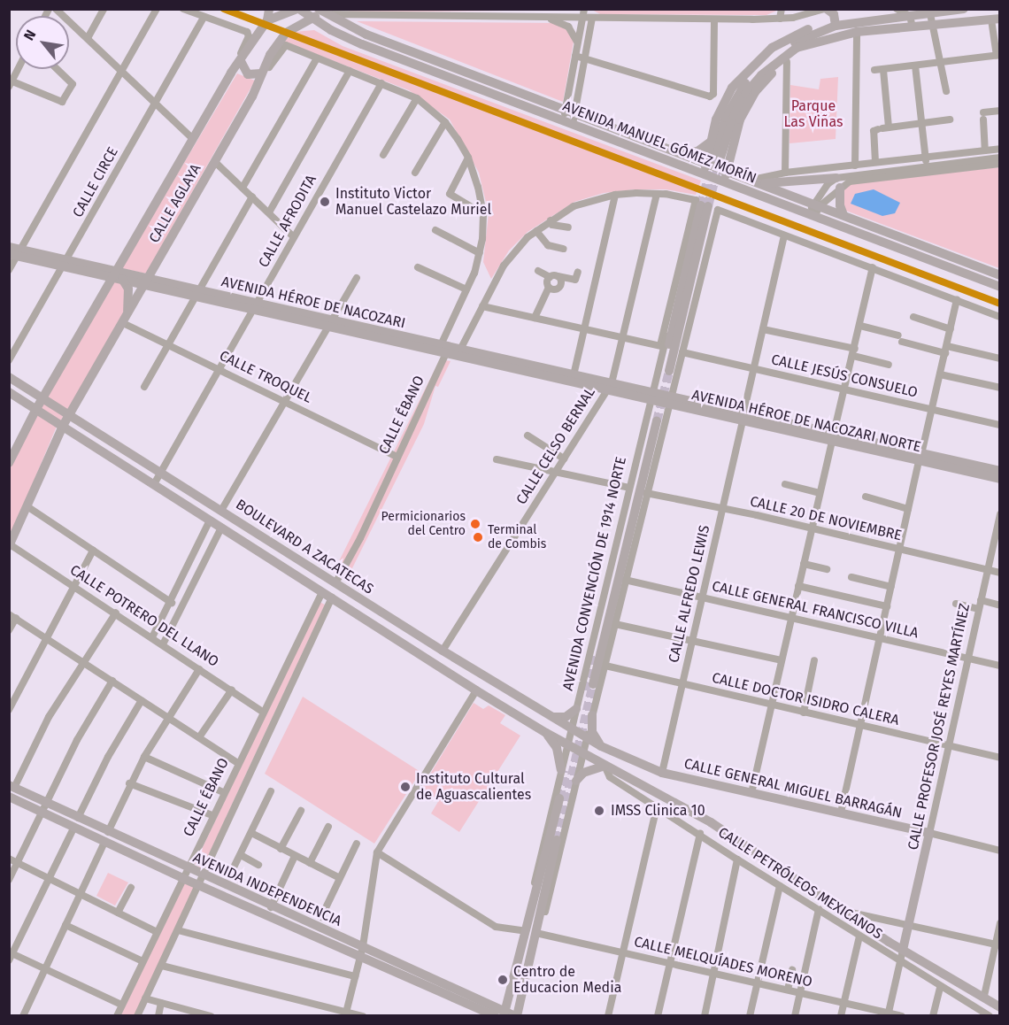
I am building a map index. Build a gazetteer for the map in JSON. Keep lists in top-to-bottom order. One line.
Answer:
{"streets":{"main road":["AVENIDA MANUEL GÓMEZ MORÍN","CALLE AGLAYA","AVENIDA HÉROE DE NACOZARI","AVENIDA HÉROE DE NACOZARI NORTE","BOULEVARD A ZACATECAS","AVENIDA CONVENCIÓN DE 1914 NORTE","CALLE PROFESOR JOSÉ REYES MARTÍNEZ","CALLE GENERAL MIGUEL BARRAGÁN","CALLE PETRÓLEOS MEXICANOS","AVENIDA INDEPENDENCIA"],"street":["CALLE CIRCE","CALLE AFRODITA","CALLE JESÚS CONSUELO","CALLE TROQUEL","CALLE ÉBANO","CALLE CELSO BERNAL","CALLE 20 DE NOVIEMBRE","CALLE ALFREDO LEWIS","CALLE GENERAL FRANCISCO VILLA","CALLE POTRERO DEL LLANO","CALLE DOCTOR ISIDRO CALERA","CALLE MELQUÍADES MORENO"]},"crossings":[["AVENIDA MANUEL GÓMEZ MORÍN","CALLE AGLAYA"],["CALLE CIRCE","AVENIDA HÉROE DE NACOZARI"],["CALLE AGLAYA","AVENIDA HÉROE DE NACOZARI"],["CALLE AGLAYA","CALLE TROQUEL"],["CALLE AGLAYA","BOULEVARD A ZACATECAS"],["CALLE AGLAYA","CALLE POTRERO DEL LLANO"],["CALLE AFRODITA","AVENIDA HÉROE DE NACOZARI"],["CALLE AFRODITA","CALLE TROQUEL"],["CALLE AFRODITA","BOULEVARD A ZACATECAS"],["AVENIDA HÉROE DE NACOZARI","CALLE ÉBANO"],["AVENIDA HÉROE DE NACOZARI","AVENIDA HÉROE DE NACOZARI NORTE"],["AVENIDA HÉROE DE NACOZARI","CALLE CELSO BERNAL"],["CALLE JESÚS CONSUELO","AVENIDA CONVENCIÓN DE 1914 NORTE"],["CALLE JESÚS CONSUELO","CALLE ALFREDO LEWIS"],["CALLE TROQUEL","CALLE ÉBANO"],["CALLE ÉBANO","BOULEVARD A ZACATECAS"],["CALLE ÉBANO","CALLE POTRERO DEL LLANO"],["CALLE ÉBANO","AVENIDA INDEPENDENCIA"],["AVENIDA HÉROE DE NACOZARI NORTE","CALLE CELSO BERNAL"],["AVENIDA HÉROE DE NACOZARI NORTE","AVENIDA CONVENCIÓN DE 1914 NORTE"],["AVENIDA HÉROE DE NACOZARI NORTE","CALLE ALFREDO LEWIS"],["CALLE CELSO BERNAL","BOULEVARD A ZACATECAS"],["CALLE 20 DE NOVIEMBRE","AVENIDA CONVENCIÓN DE 1914 NORTE"],["CALLE 20 DE NOVIEMBRE","CALLE ALFREDO LEWIS"],["CALLE 20 DE NOVIEMBRE","CALLE PROFESOR JOSÉ REYES MARTÍNEZ"],["BOULEVARD A ZACATECAS","AVENIDA CONVENCIÓN DE 1914 NORTE"],["BOULEVARD A ZACATECAS","CALLE GENERAL MIGUEL BARRAGÁN"],["BOULEVARD A ZACATECAS","CALLE PETRÓLEOS MEXICANOS"],["AVENIDA CONVENCIÓN DE 1914 NORTE","CALLE ALFREDO LEWIS"],["AVENIDA CONVENCIÓN DE 1914 NORTE","CALLE GENERAL FRANCISCO VILLA"],["AVENIDA CONVENCIÓN DE 1914 NORTE","CALLE DOCTOR ISIDRO CALERA"],["AVENIDA CONVENCIÓN DE 1914 NORTE","CALLE GENERAL MIGUEL BARRAGÁN"],["AVENIDA CONVENCIÓN DE 1914 NORTE","CALLE PETRÓLEOS MEXICANOS"],["AVENIDA CONVENCIÓN DE 1914 NORTE","AVENIDA INDEPENDENCIA"],["AVENIDA CONVENCIÓN DE 1914 NORTE","CALLE MELQUÍADES MORENO"],["CALLE ALFREDO LEWIS","CALLE GENERAL FRANCISCO VILLA"],["CALLE ALFREDO LEWIS","CALLE DOCTOR ISIDRO CALERA"],["CALLE ALFREDO LEWIS","CALLE GENERAL MIGUEL BARRAGÁN"],["CALLE GENERAL FRANCISCO VILLA","CALLE PROFESOR JOSÉ REYES MARTÍNEZ"],["CALLE DOCTOR ISIDRO CALERA","CALLE PROFESOR JOSÉ REYES MARTÍNEZ"],["CALLE PROFESOR JOSÉ REYES MARTÍNEZ","CALLE GENERAL MIGUEL BARRAGÁN"],["CALLE PROFESOR JOSÉ REYES MARTÍNEZ","CALLE PETRÓLEOS MEXICANOS"],["CALLE PROFESOR JOSÉ REYES MARTÍNEZ","CALLE MELQUÍADES MORENO"]],"parks":["Parque Las Viñas"],"places":["Instituto Victor Manuel Castelazo Muriel","Permicionarios del Centro","Terminal de Combis","Instituto Cultural de Aguascalientes","IMSS Clinica 10","Centro de Educacion Media"],"north":"top left"}
